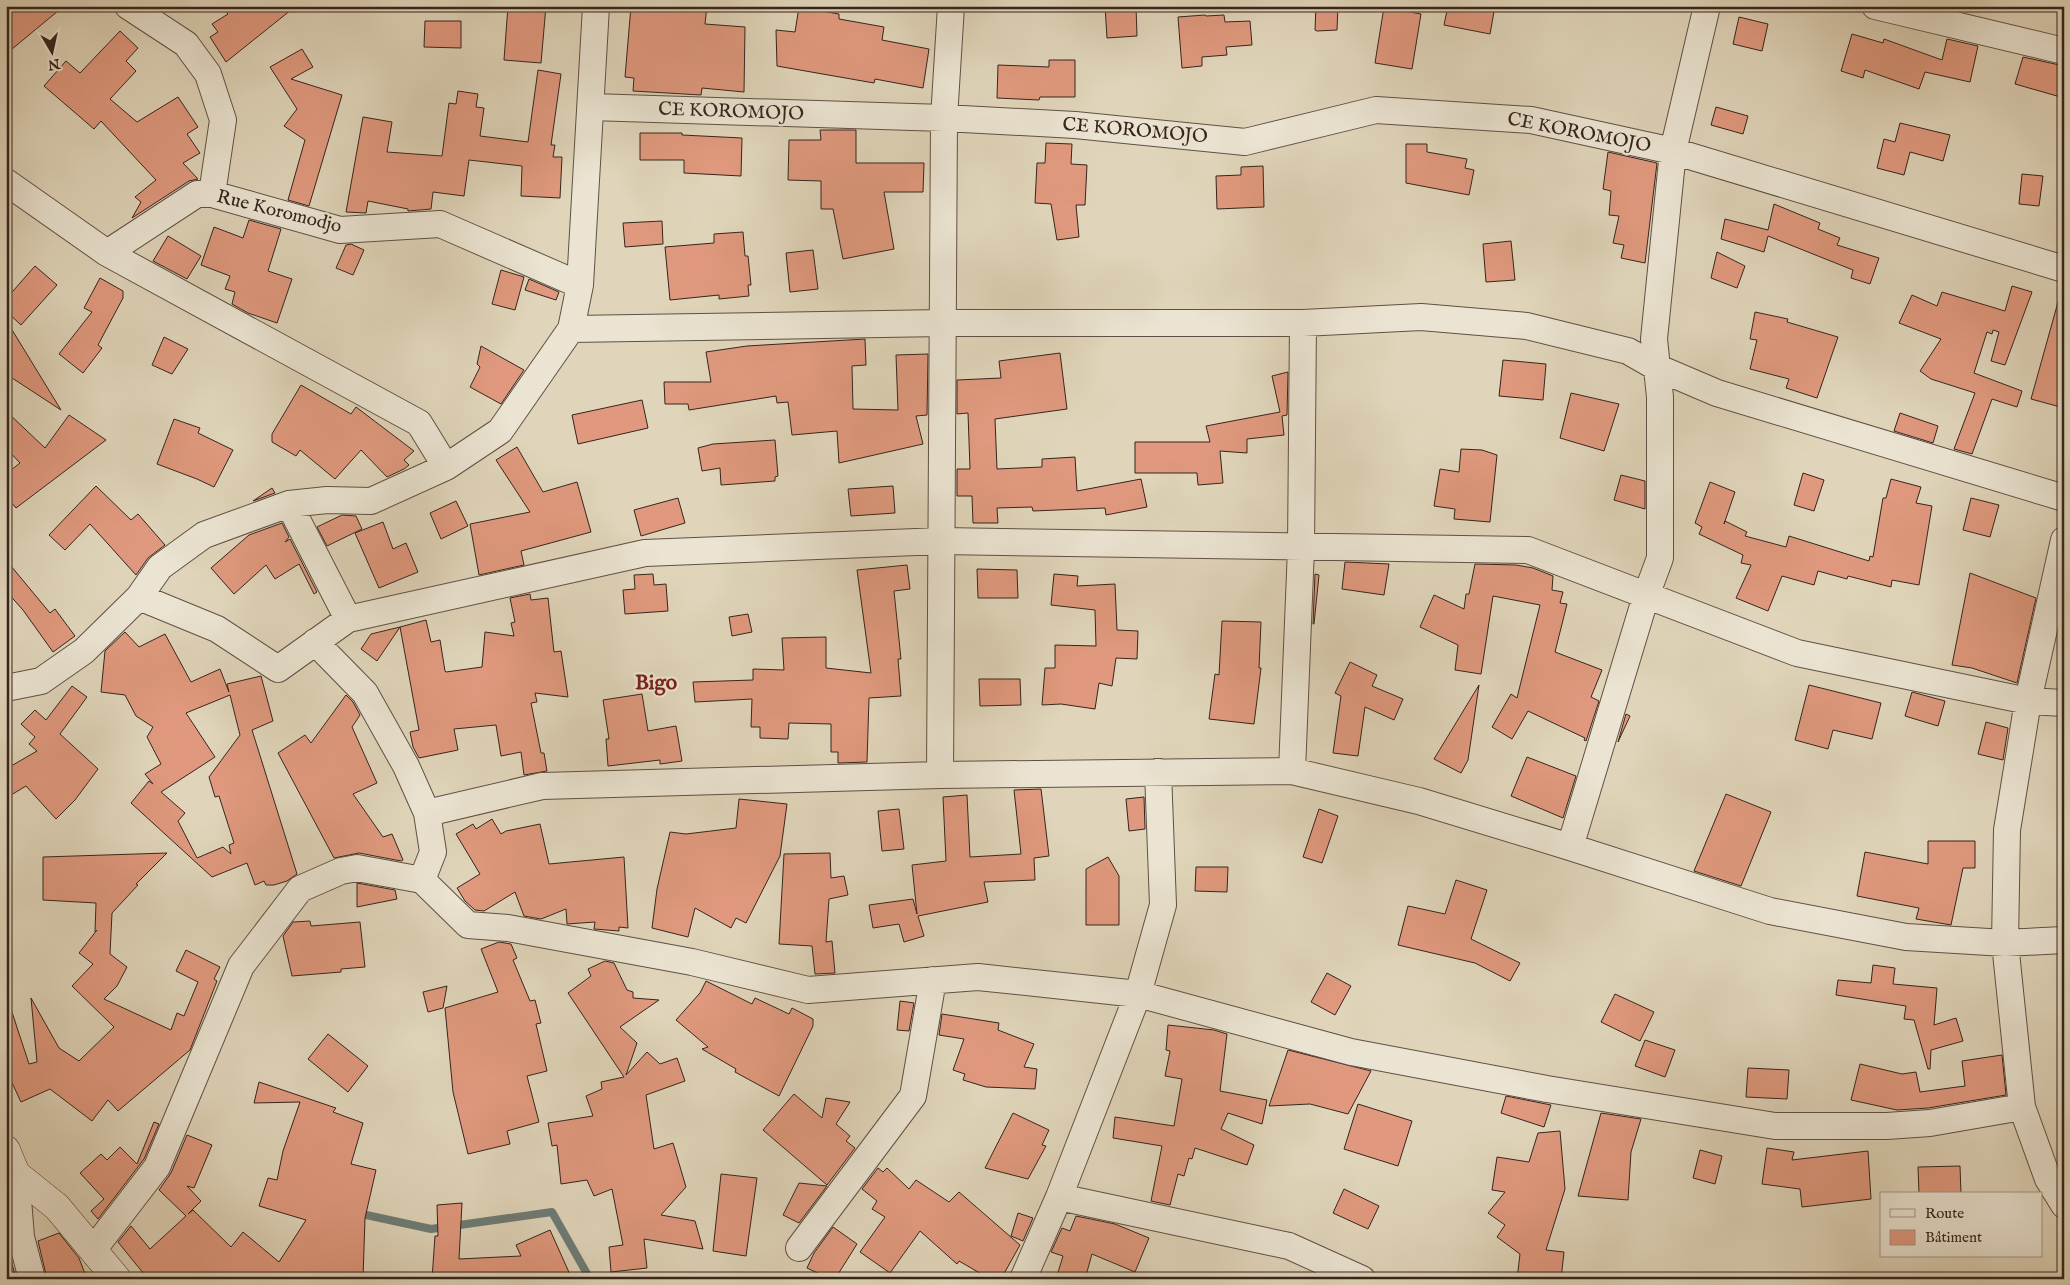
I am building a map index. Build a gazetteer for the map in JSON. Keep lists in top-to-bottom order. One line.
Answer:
{"streets":{"street":["CE KOROMOJO","Rue Koromodjo"]},"districts":["Bigo"],"legend":["Route","Bâtiment"],"north":"bottom"}
